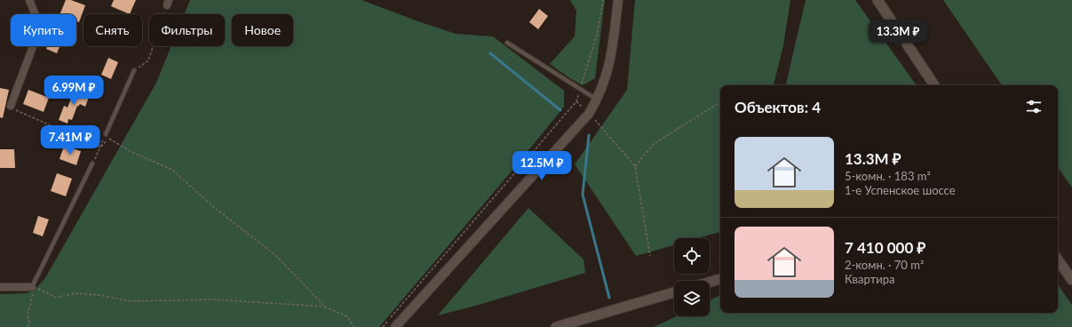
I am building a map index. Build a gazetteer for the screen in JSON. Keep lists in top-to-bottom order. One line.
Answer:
{"page":{"chip":["Купить","Снять","Фильтры","Новое"],"price":["13.3M ₽","6.99M ₽","7.41M ₽","12.5M ₽"],"heading":"Объектов: 4","list":[{"name":"13.3M ₽","note":"5-комн. · 183 m² · 1-е Успенское шоссе"},{"name":"7 410 000 ₽","note":"2-комн. · 70 m² · Квартира"}]}}
